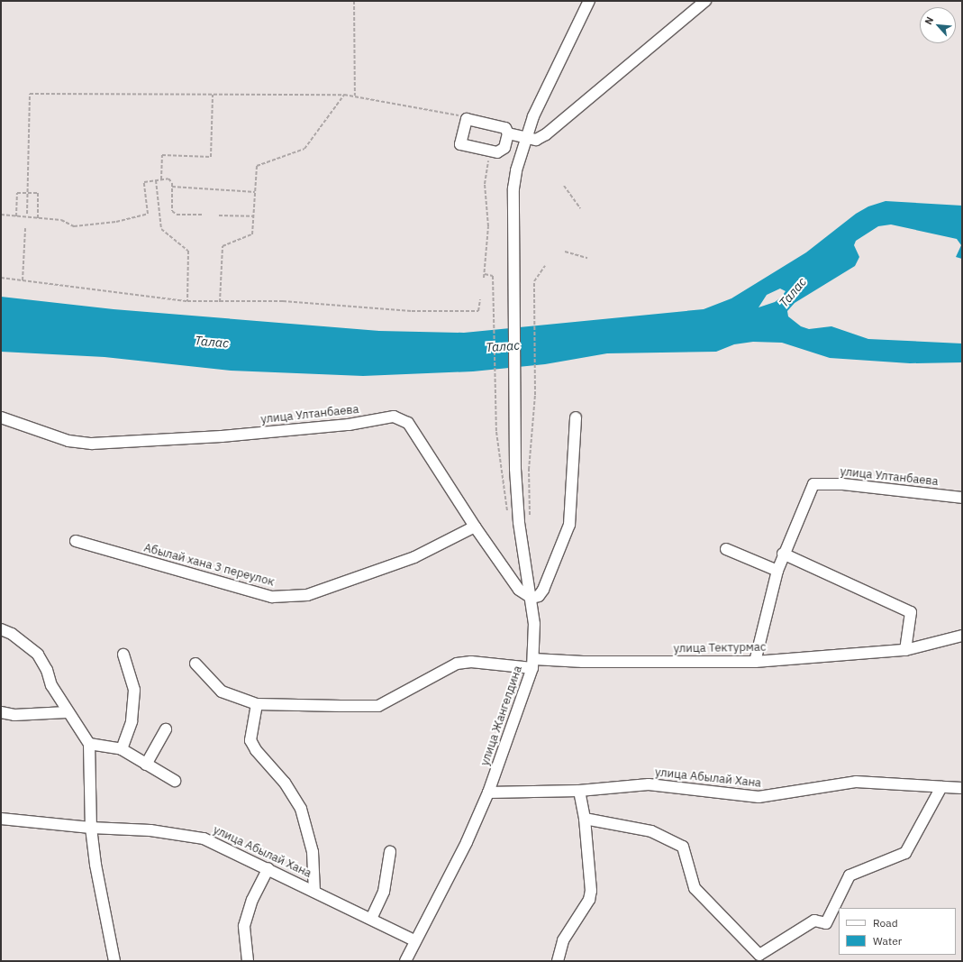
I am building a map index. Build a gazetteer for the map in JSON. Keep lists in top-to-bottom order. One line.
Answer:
{"streets":{"street":["улица Ултанбаева","Абылай хана 3 переулок","улица Тектурмас","улица Жангелдина","улица Абылай Хана"]},"crossings":[["улица Ултанбаева","Абылай хана 3 переулок"],["улица Ултанбаева","улица Жангелдина"],["улица Тектурмас","улица Жангелдина"],["улица Жангелдина","улица Абылай Хана"]],"water":["Талас"],"legend":["Road","Water"],"north":"top left"}
